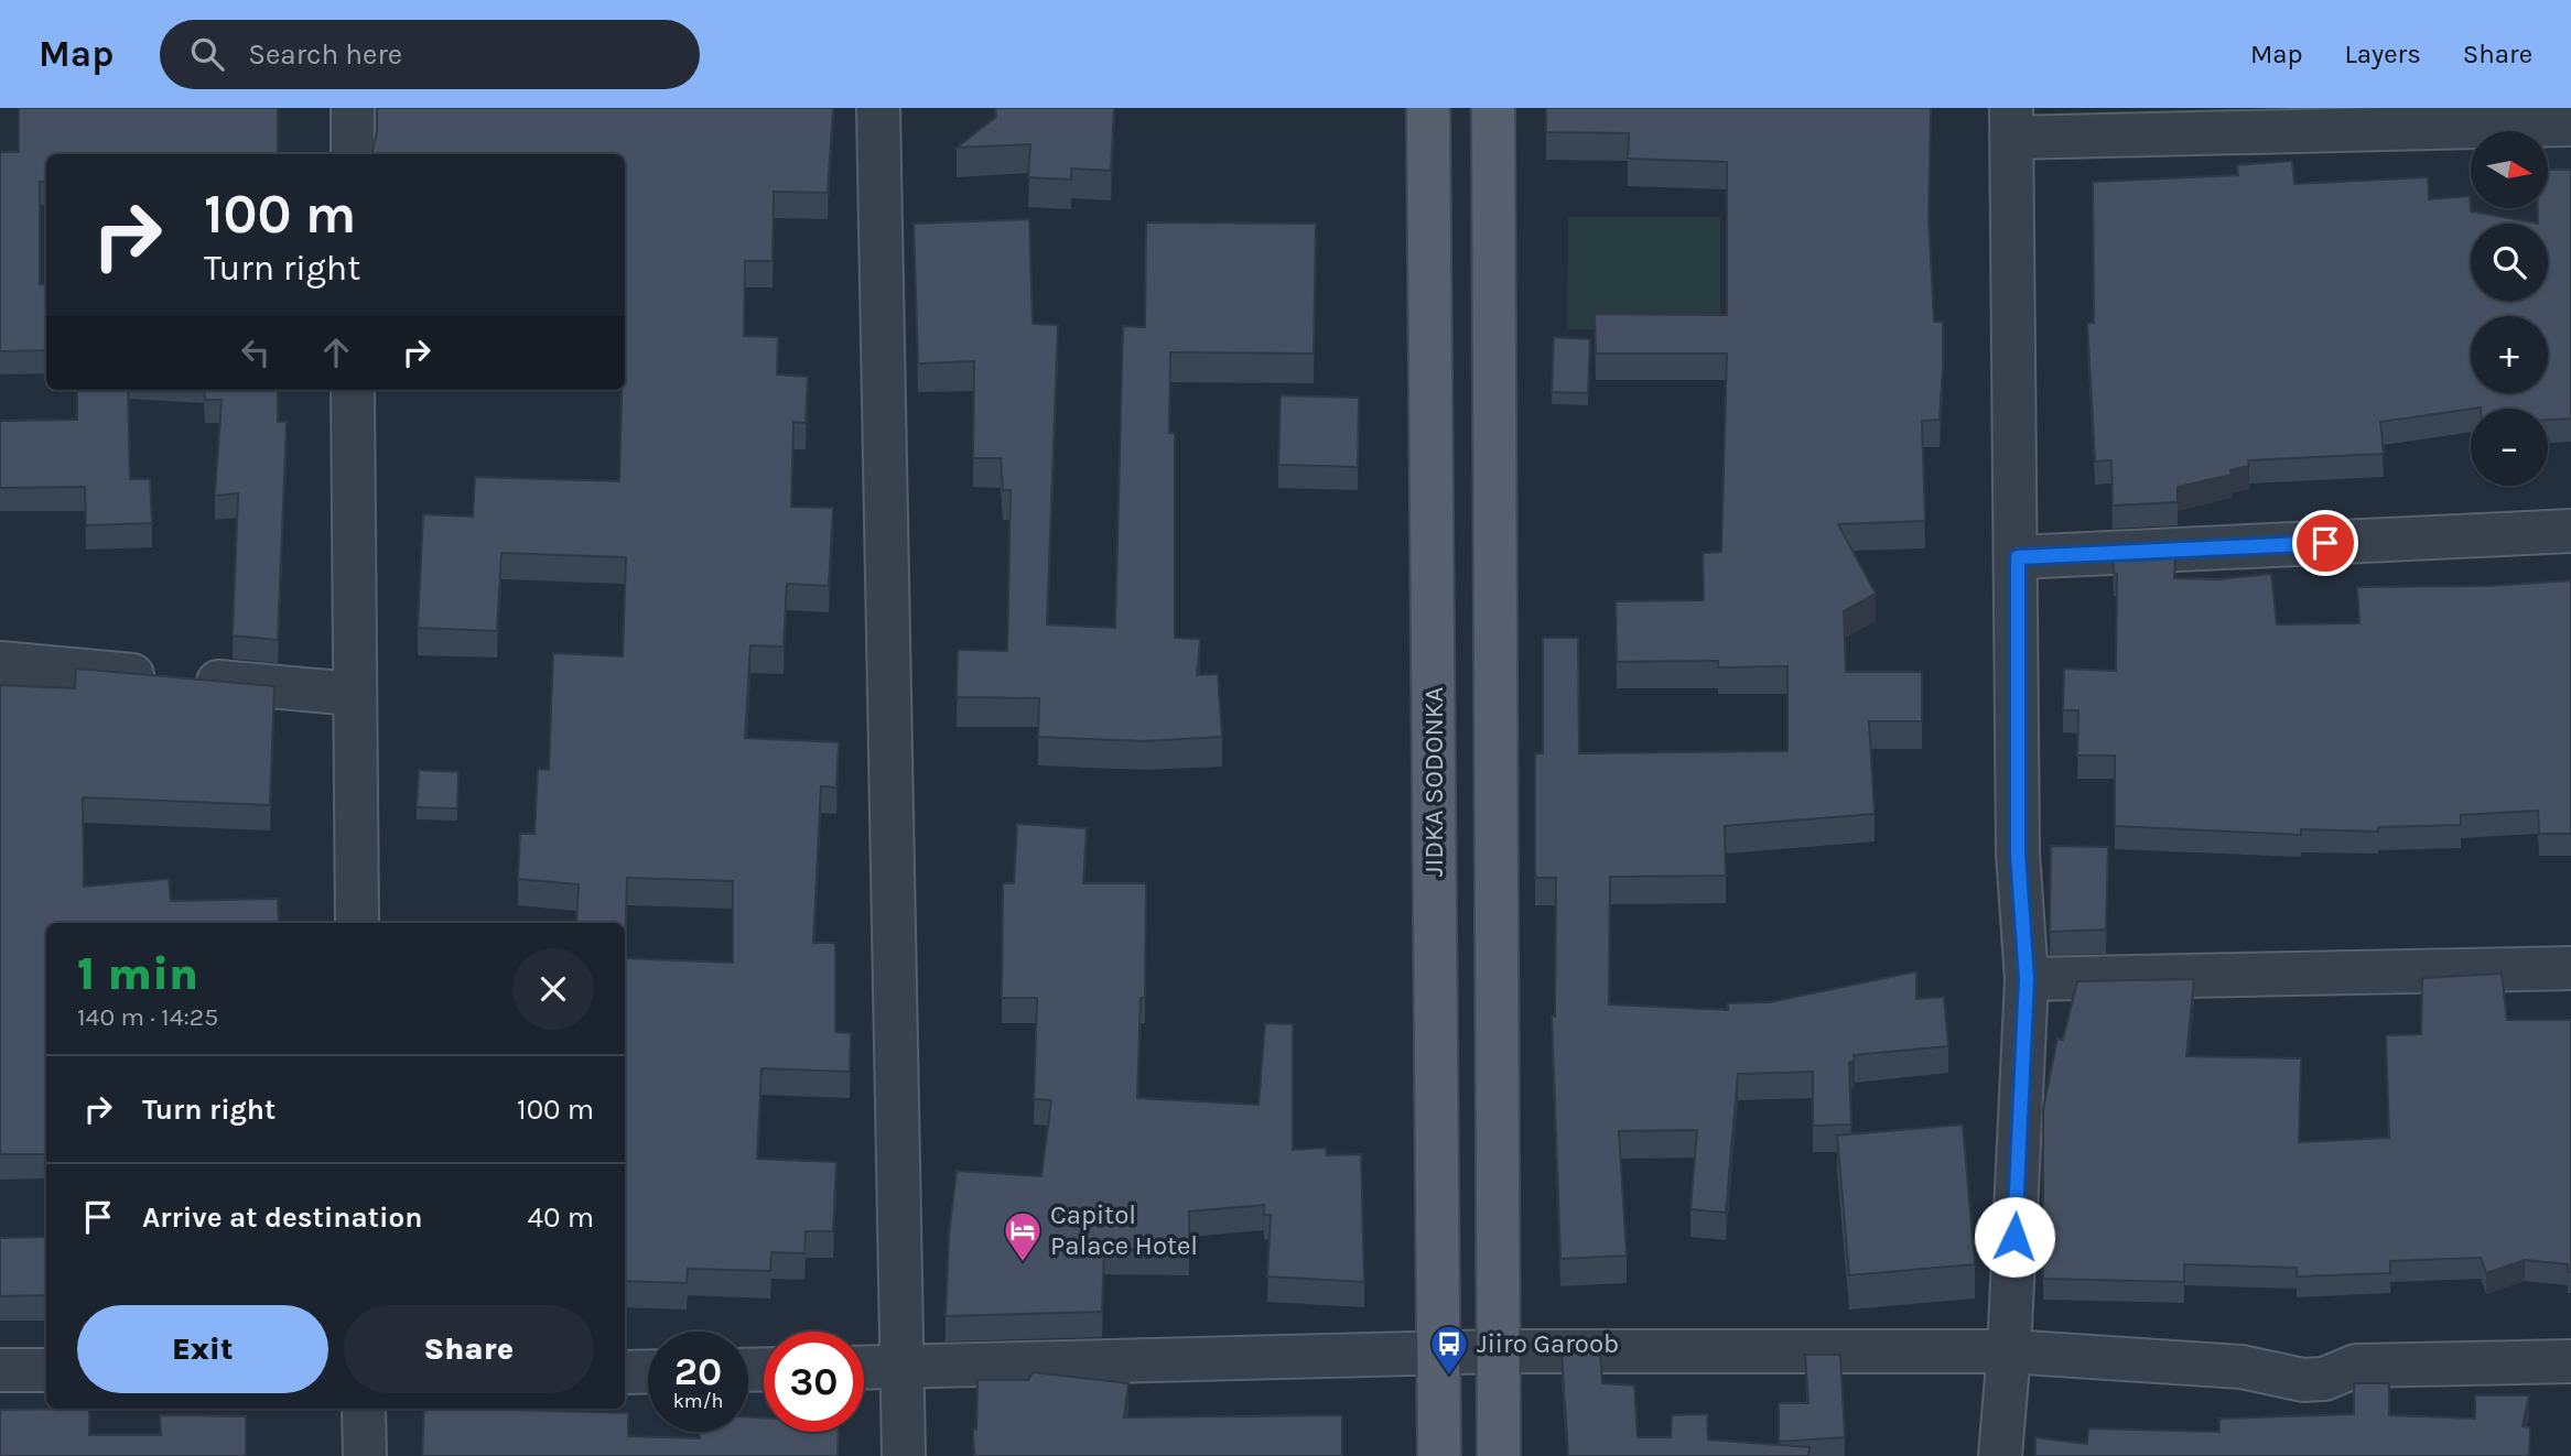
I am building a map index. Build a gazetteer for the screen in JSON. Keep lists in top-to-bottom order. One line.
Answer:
{"streets":{"main road":["JIDKA SODONKA"]},"places":{"hotel":["Capitol Palace Hotel"],"bus stop":["Jiiro Garoob"]},"north":"right","page":{"header":"Map","search":"Search here","nav":["Map","Layers","Share"],"map_buttons":["+","−"],"turn":["100 m","Turn right"],"heading":["1 min","140 m · 14:25"],"list":[{"name":"Turn right","value":"100 m"},{"name":"Arrive at destination","value":"40 m"}],"buttons":["Exit","Share"],"speed":"20 km/h","limit":"30"}}
